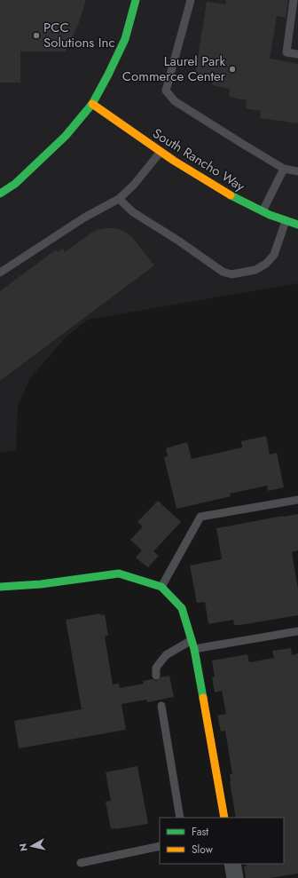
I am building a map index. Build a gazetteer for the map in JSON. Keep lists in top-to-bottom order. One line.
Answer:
{"streets":{"street":["South Rancho Way"]},"places":["PCC Solutions Inc","Laurel Park Commerce Center"],"legend":["Fast","Slow"],"north":"left"}
